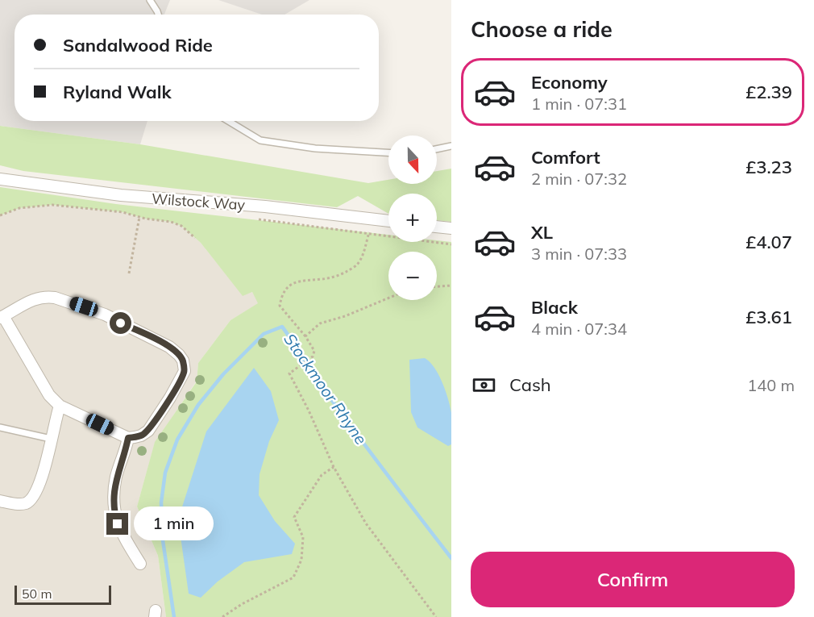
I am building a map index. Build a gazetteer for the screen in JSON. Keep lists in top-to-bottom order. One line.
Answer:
{"streets":{"street":["Wilstock Way"]},"water":["Stockmoor Rhyne"],"scale_bar":"50 m","north":"bottom","page":{"heading":"Choose a ride","banner":["Sandalwood Ride","Ryland Walk"],"list":[{"name":"Economy","note":"1 min · 07:31","value":"£2.39"},{"name":"Comfort","note":"2 min · 07:32","value":"£3.23"},{"name":"XL","note":"3 min · 07:33","value":"£4.07"},{"name":"Black","note":"4 min · 07:34","value":"£3.61"}],"map_buttons":["+","−"],"pay":["Cash","140 m"],"bubble":"1 min","buttons":"Confirm","scale":"50 m"}}
